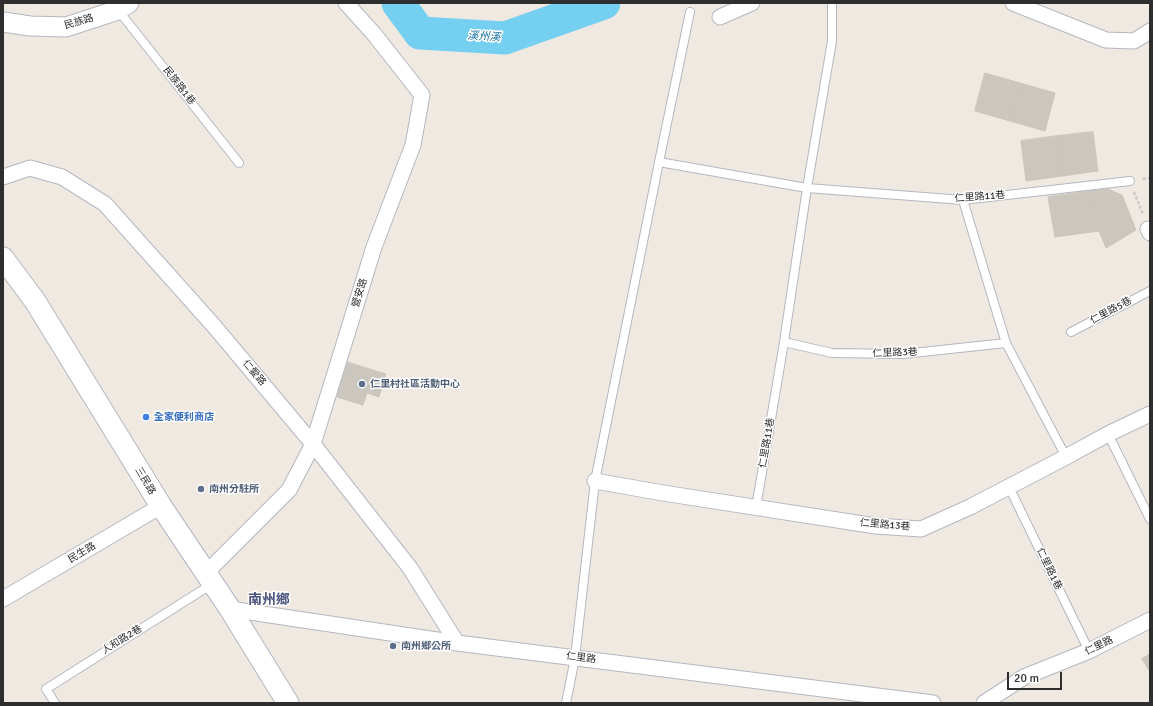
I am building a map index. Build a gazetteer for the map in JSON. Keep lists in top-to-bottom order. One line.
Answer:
{"streets":{"main road":["三民路"],"street":["民族路","營安路","仁愛路","仁里路13巷","民生路","仁里路"],"lane":["民族路1巷","仁里路11巷","仁里路5巷","仁里路3巷","仁里路1巷","人和路2巷"]},"crossings":[["民族路","民族路1巷"],["仁里路11巷","仁里路3巷"],["仁里路11巷","仁里路13巷"],["營安路","仁愛路"],["營安路","三民路"],["營安路","人和路2巷"],["仁愛路","仁里路"],["三民路","民生路"],["三民路","人和路2巷"],["三民路","仁里路"],["仁里路13巷","仁里路1巷"],["仁里路1巷","仁里路"]],"districts":["南州鄉"],"water":["溪州溪"],"places":["仁里村社區活動中心","全家便利商店","南州分駐所","南州鄉公所"],"scale_bar":"20 m"}
